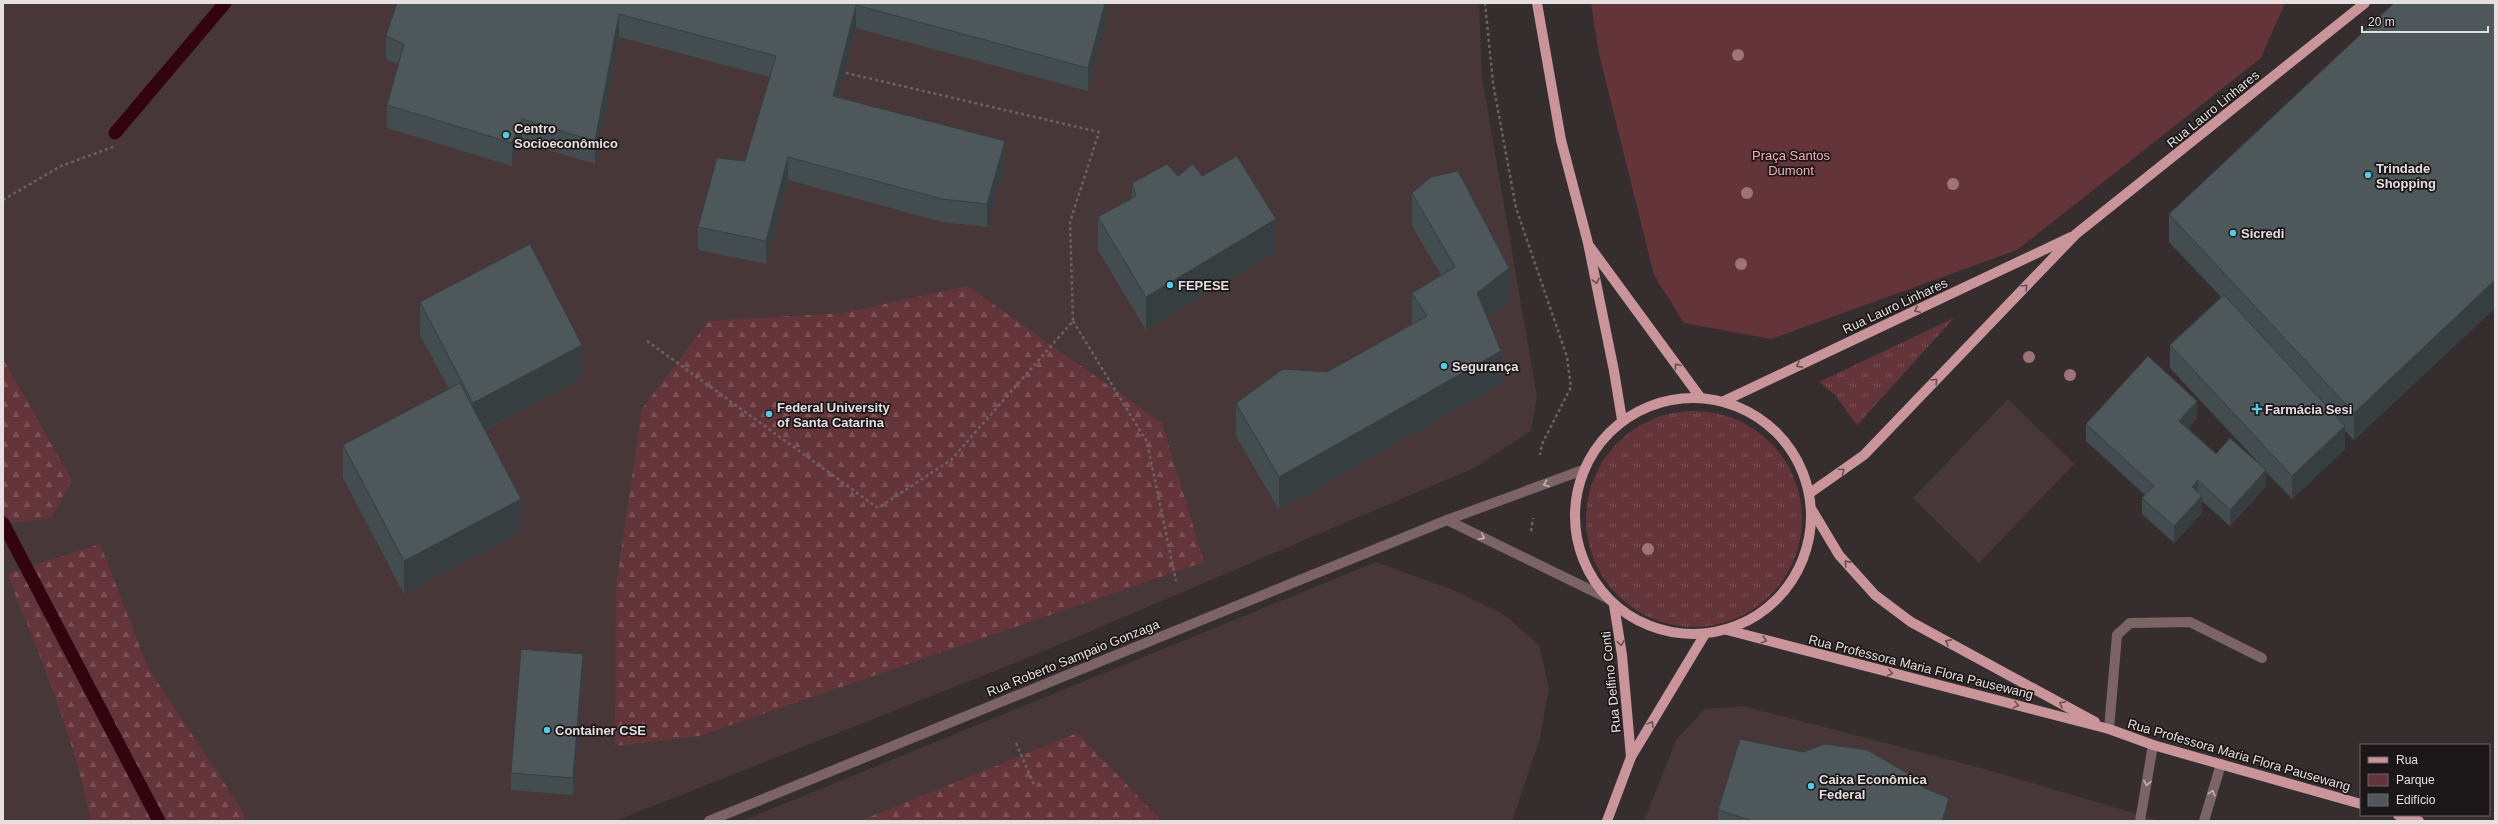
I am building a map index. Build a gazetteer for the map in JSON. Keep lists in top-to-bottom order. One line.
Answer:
{"streets":{"main road":["Rua Lauro Linhares","Rua Professora Maria Flora Pausewang","Rua Delfino Conti"],"street":["Rua Roberto Sampaio Gonzaga"]},"parks":["Praça Santos Dumont"],"places":{"other":["Centro Socioeconômico","Trindade Shopping","Sicredi","FEPESE","Segurança","Federal University of Santa Catarina","Container CSE","Caixa Econômica Federal"],"health":["Farmácia Sesi"]},"legend":["Rua","Parque","Edifício"],"scale_bar":"20 m"}
